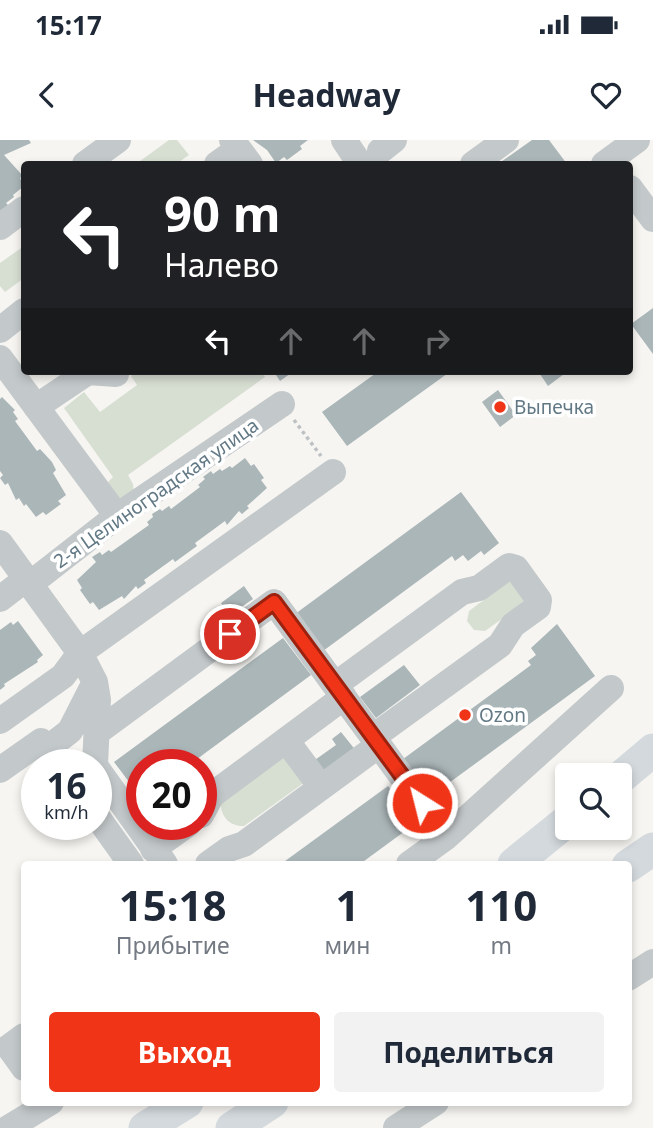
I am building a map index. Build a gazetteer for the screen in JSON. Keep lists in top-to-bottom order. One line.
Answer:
{"streets":{"street":["2-я Целиноградская улица"]},"places":["Выпечка","Ozon"],"page":{"status":"15:17","header":"Headway","turn":["90 m","Налево"],"speed":"16 km/h","limit":"20","eta":["15:18","Прибытие","1","мин","110","m"],"buttons":["Выход","Поделиться"]}}
